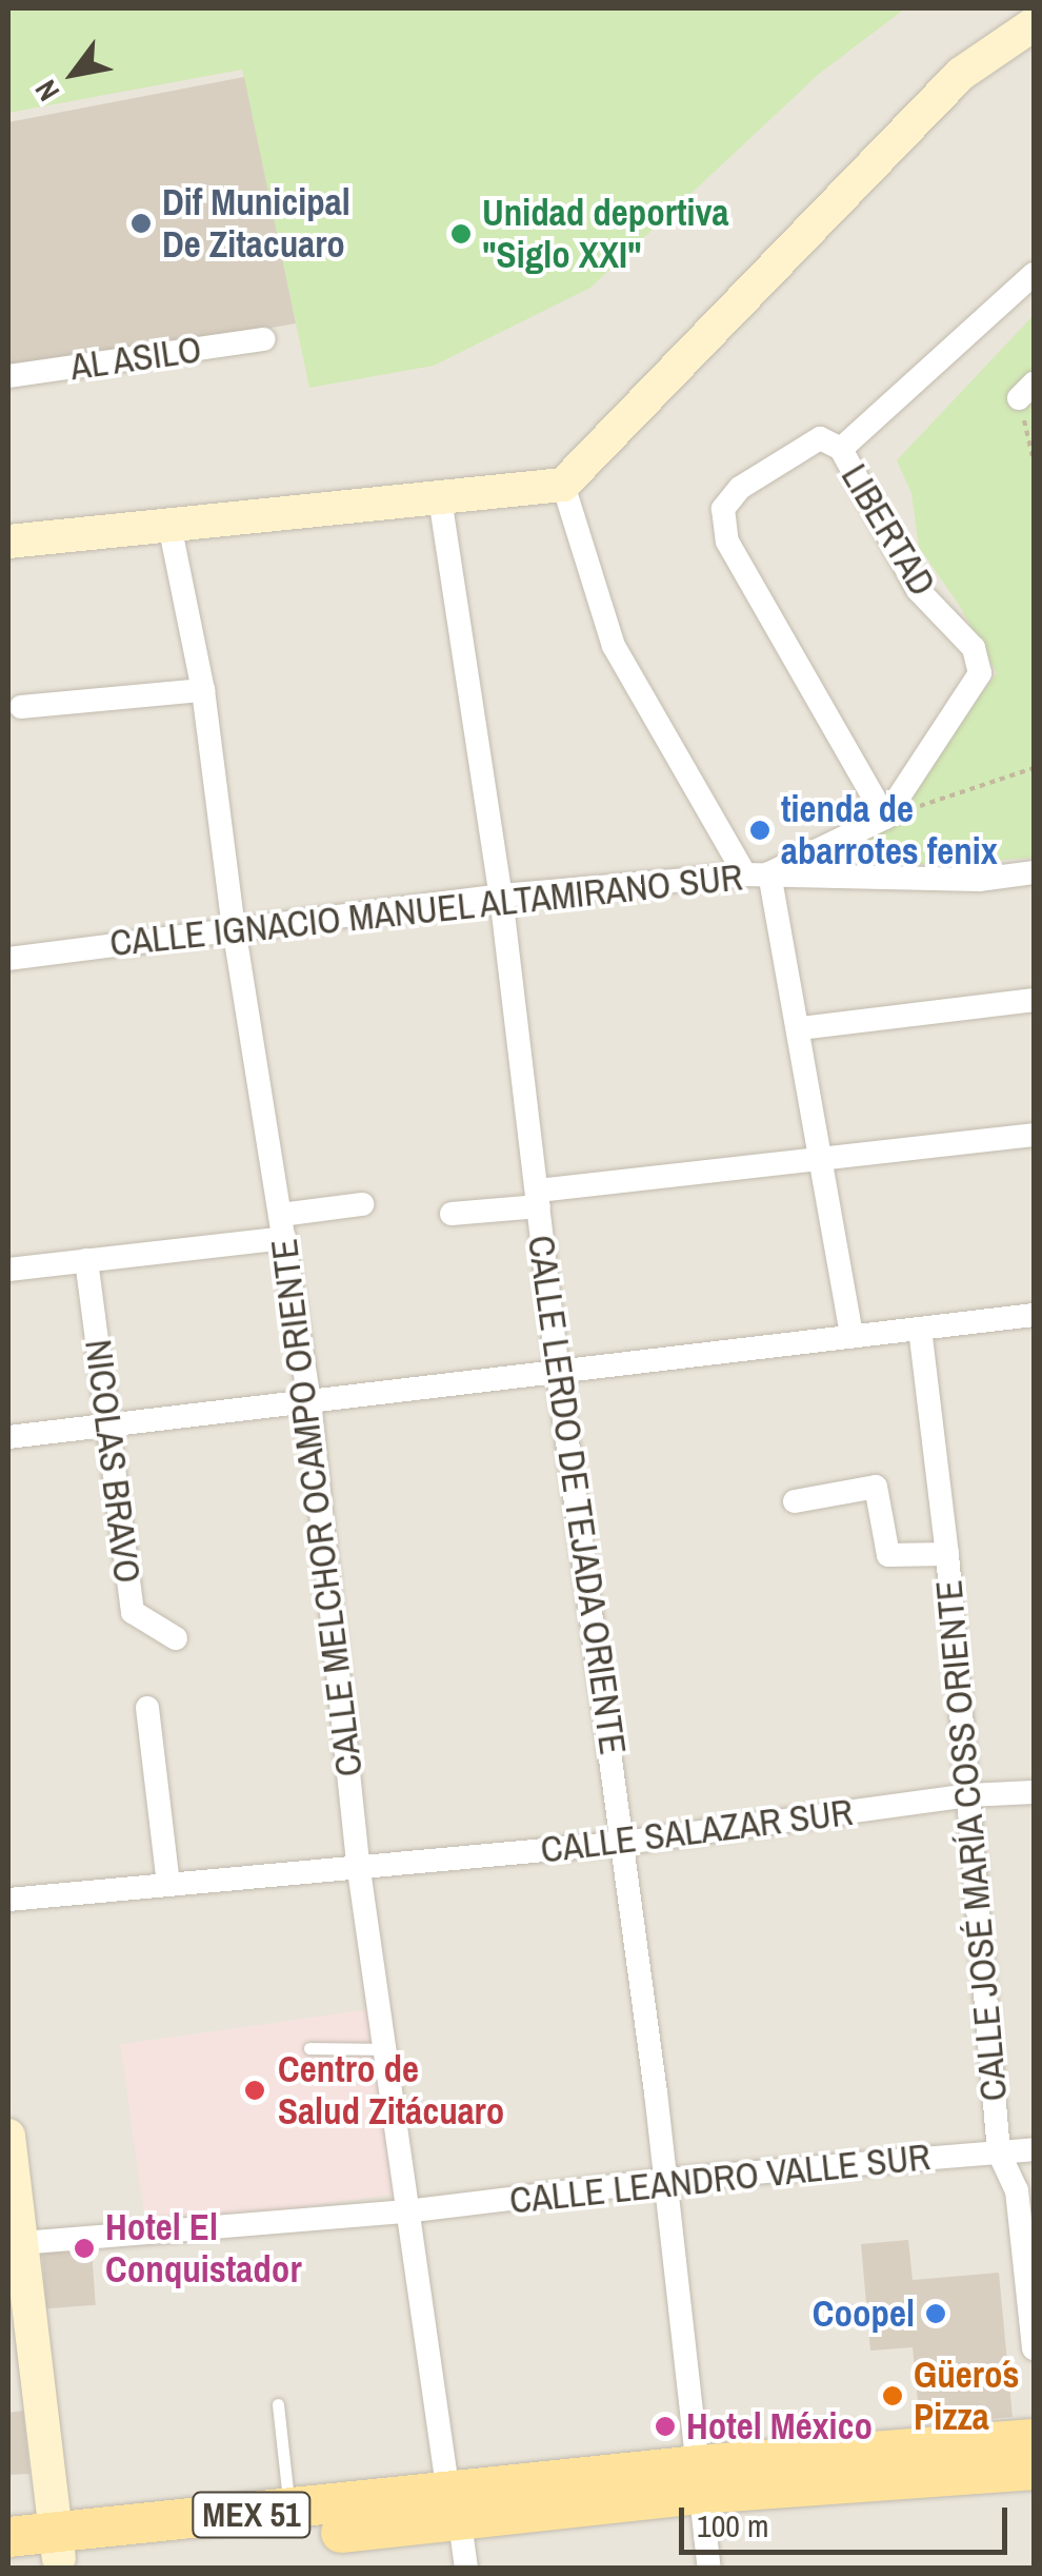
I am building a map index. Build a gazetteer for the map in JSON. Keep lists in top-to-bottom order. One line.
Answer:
{"streets":{"main road":["MEX 51"],"street":["AL ASILO","LIBERTAD","CALLE IGNACIO MANUEL ALTAMIRANO SUR","NICOLAS BRAVO","CALLE LERDO DE TEJADA ORIENTE","CALLE MELCHOR OCAMPO ORIENTE","CALLE SALAZAR SUR","CALLE JOSÉ MARÍA COSS ORIENTE","CALLE LEANDRO VALLE SUR"]},"crossings":[["CALLE IGNACIO MANUEL ALTAMIRANO SUR","CALLE LERDO DE TEJADA ORIENTE"],["CALLE IGNACIO MANUEL ALTAMIRANO SUR","CALLE MELCHOR OCAMPO ORIENTE"],["CALLE LERDO DE TEJADA ORIENTE","CALLE SALAZAR SUR"],["CALLE LERDO DE TEJADA ORIENTE","CALLE LEANDRO VALLE SUR"],["CALLE LERDO DE TEJADA ORIENTE","MEX 51"],["CALLE MELCHOR OCAMPO ORIENTE","CALLE SALAZAR SUR"],["CALLE MELCHOR OCAMPO ORIENTE","CALLE LEANDRO VALLE SUR"],["CALLE MELCHOR OCAMPO ORIENTE","MEX 51"],["CALLE SALAZAR SUR","CALLE JOSÉ MARÍA COSS ORIENTE"],["CALLE JOSÉ MARÍA COSS ORIENTE","CALLE LEANDRO VALLE SUR"]],"places":["Dif Municipal De Zitacuaro","Unidad deportiva \"Siglo XXI\"","tienda de abarrotes fenix","Centro de Salud Zitácuaro","Hotel El Conquistador","Coopel","Güero´s Pizza","Hotel México"],"scale_bar":"100 m","north":"bottom left"}
